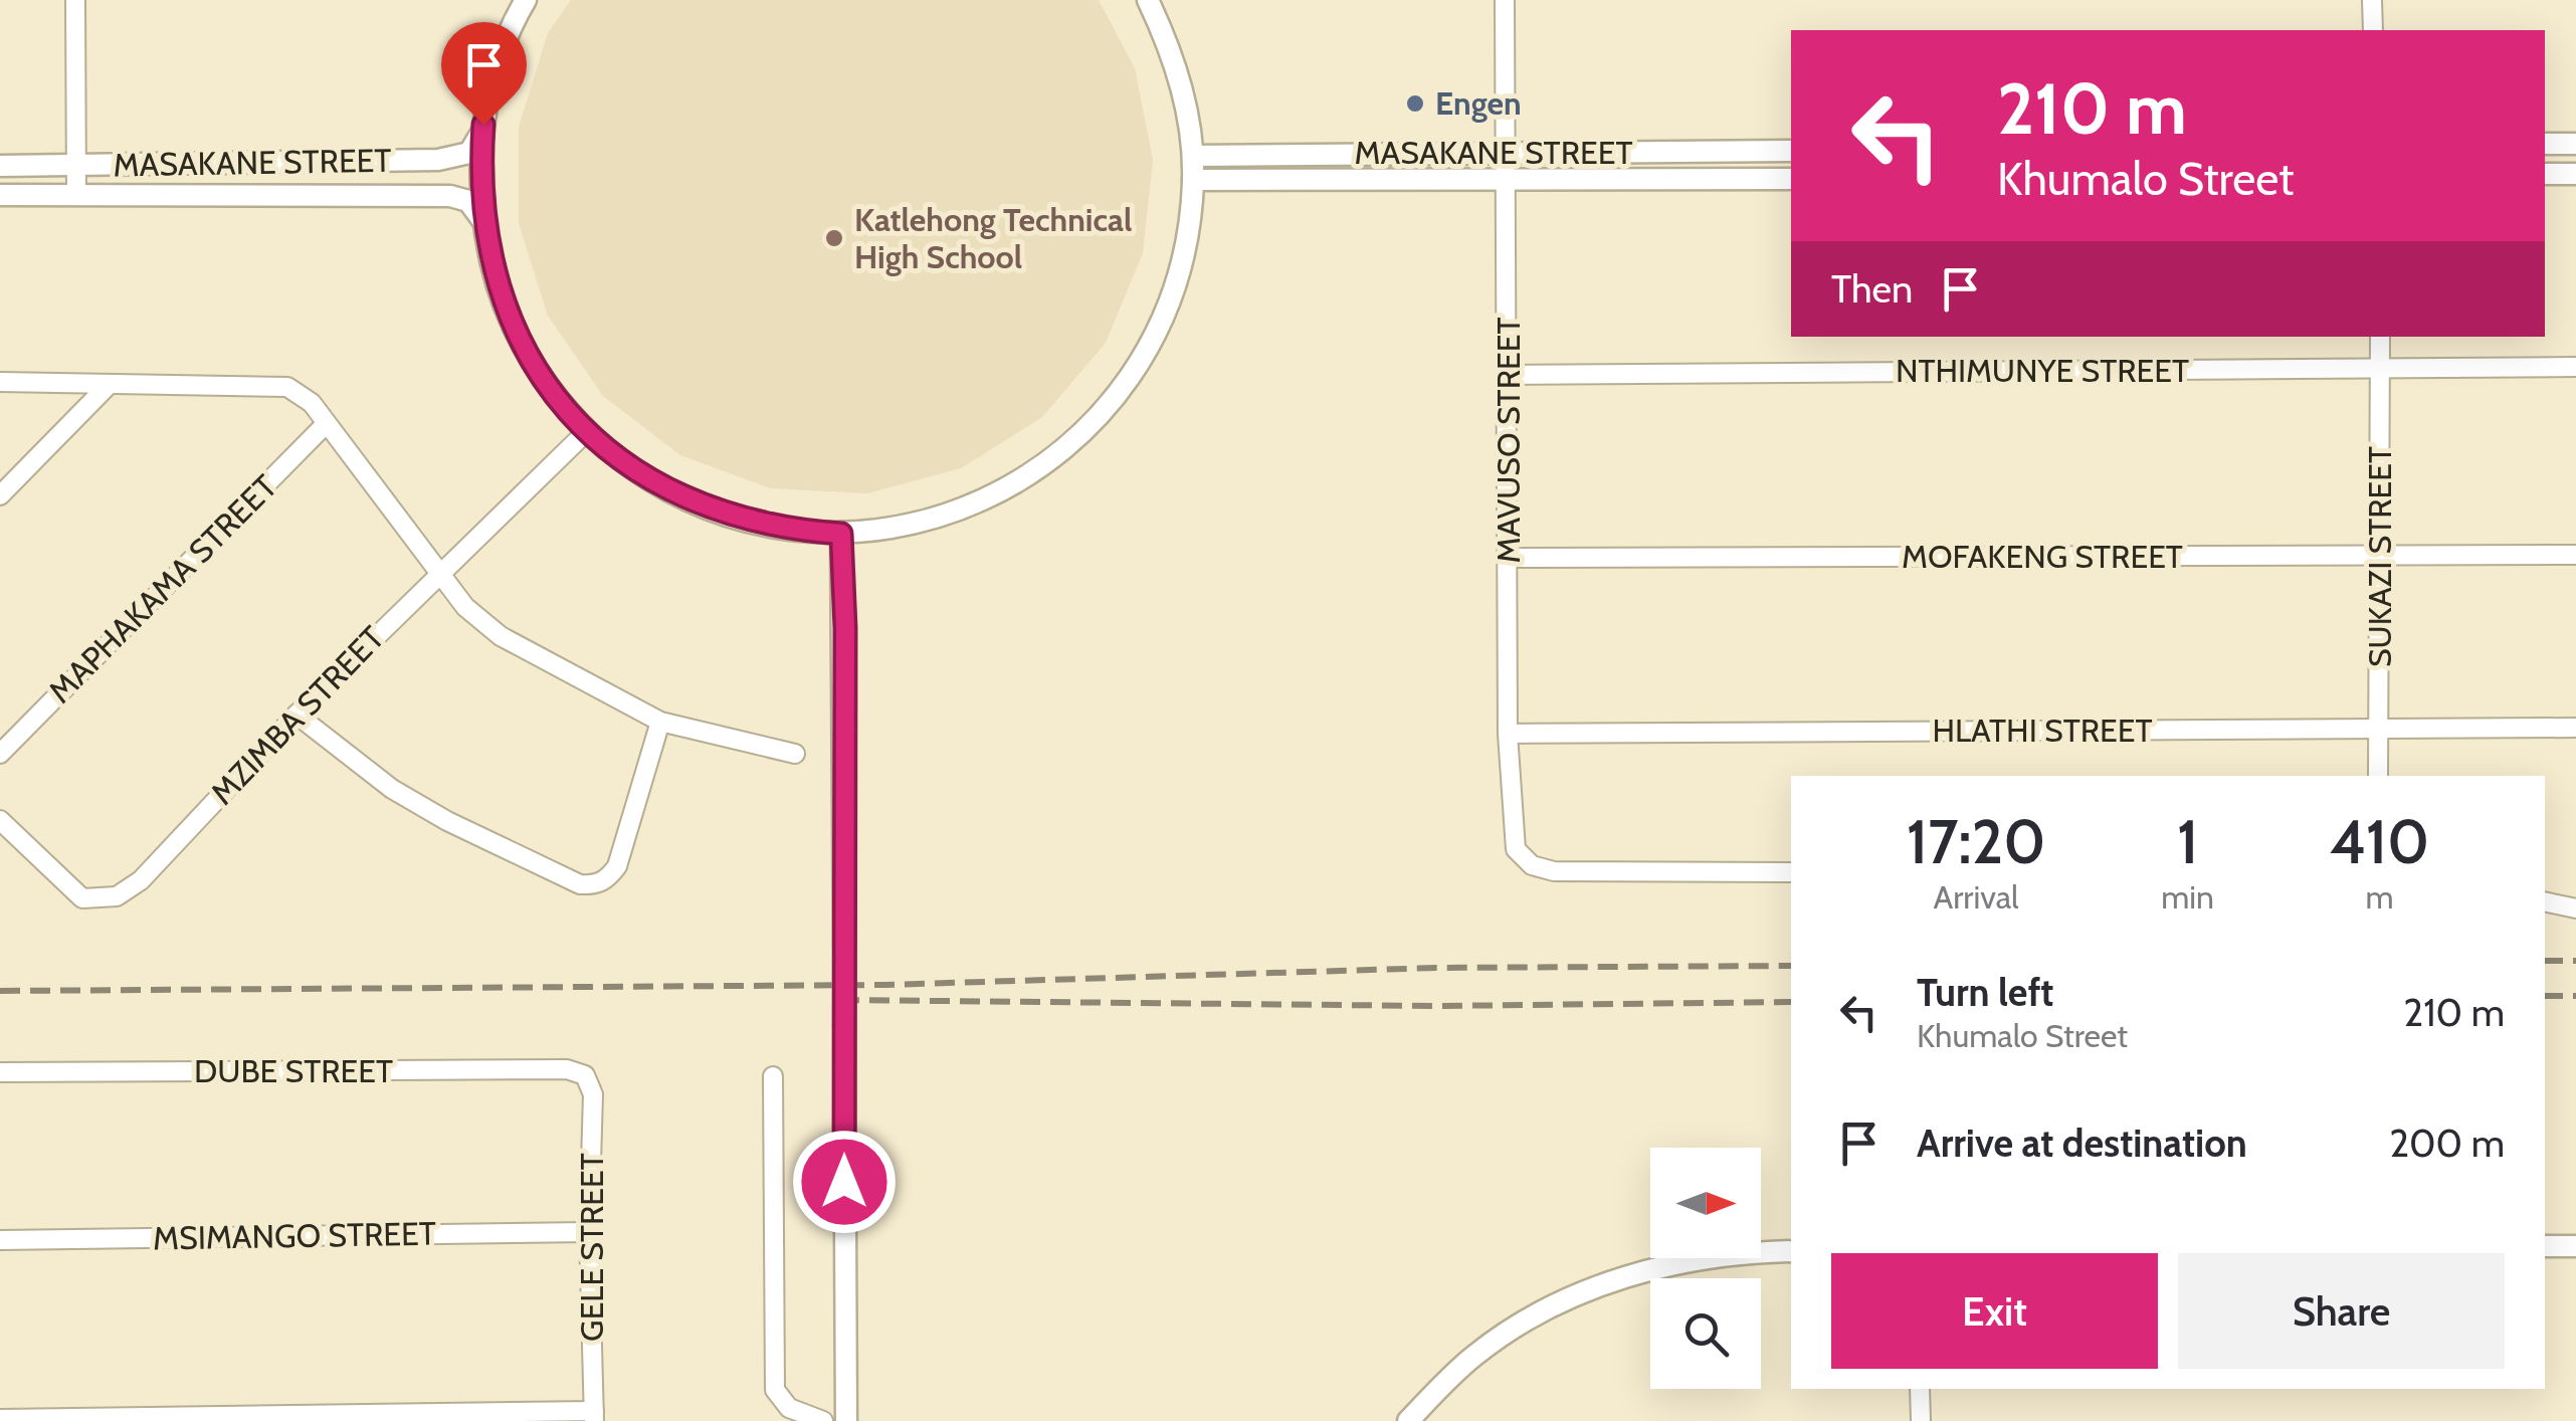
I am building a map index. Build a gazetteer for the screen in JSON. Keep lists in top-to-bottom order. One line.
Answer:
{"streets":{"street":["MASAKANE STREET","NTHIMUNYE STREET","MAVUSO STREET","MOFAKENG STREET","SUKAZI STREET","MAPHAKAMA STREET","MZIMBA STREET","HLATHI STREET","DUBE STREET","MSIMANGO STREET","GELE STREET"]},"crossings":[["MASAKANE STREET","MAVUSO STREET"],["NTHIMUNYE STREET","MAVUSO STREET"],["NTHIMUNYE STREET","SUKAZI STREET"],["MAVUSO STREET","MOFAKENG STREET"],["MAVUSO STREET","HLATHI STREET"],["MOFAKENG STREET","SUKAZI STREET"],["SUKAZI STREET","HLATHI STREET"],["DUBE STREET","GELE STREET"],["MSIMANGO STREET","GELE STREET"]],"places":["Engen","Katlehong Technical High School"],"north":"right","page":{"turn":["210 m","Khumalo Street"],"then":"Then","eta":["17:20","Arrival","1","min","410","m"],"list":[{"name":"Turn left","note":"Khumalo Street","value":"210 m"},{"name":"Arrive at destination","value":"200 m"}],"buttons":["Exit","Share"]}}
